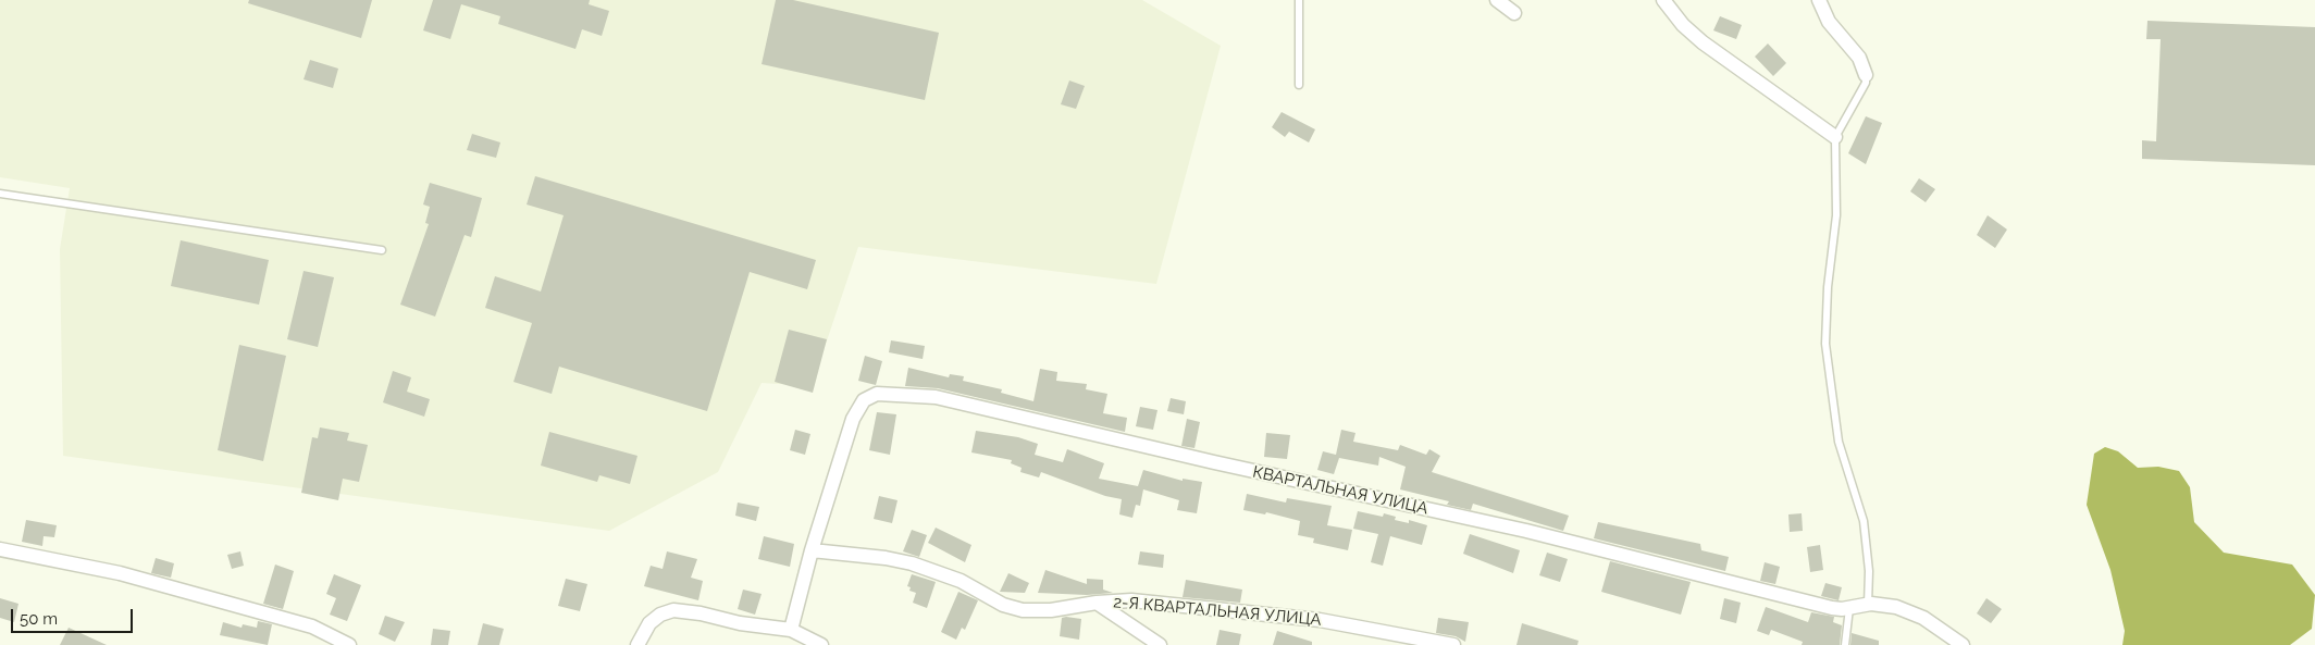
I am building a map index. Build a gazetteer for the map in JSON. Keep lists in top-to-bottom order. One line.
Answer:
{"streets":{"street":["КВАРТАЛЬНАЯ УЛИЦА","2-Я КВАРТАЛЬНАЯ УЛИЦА"]},"crossings":[["КВАРТАЛЬНАЯ УЛИЦА","2-Я КВАРТАЛЬНАЯ УЛИЦА"]],"scale_bar":"50 m"}
